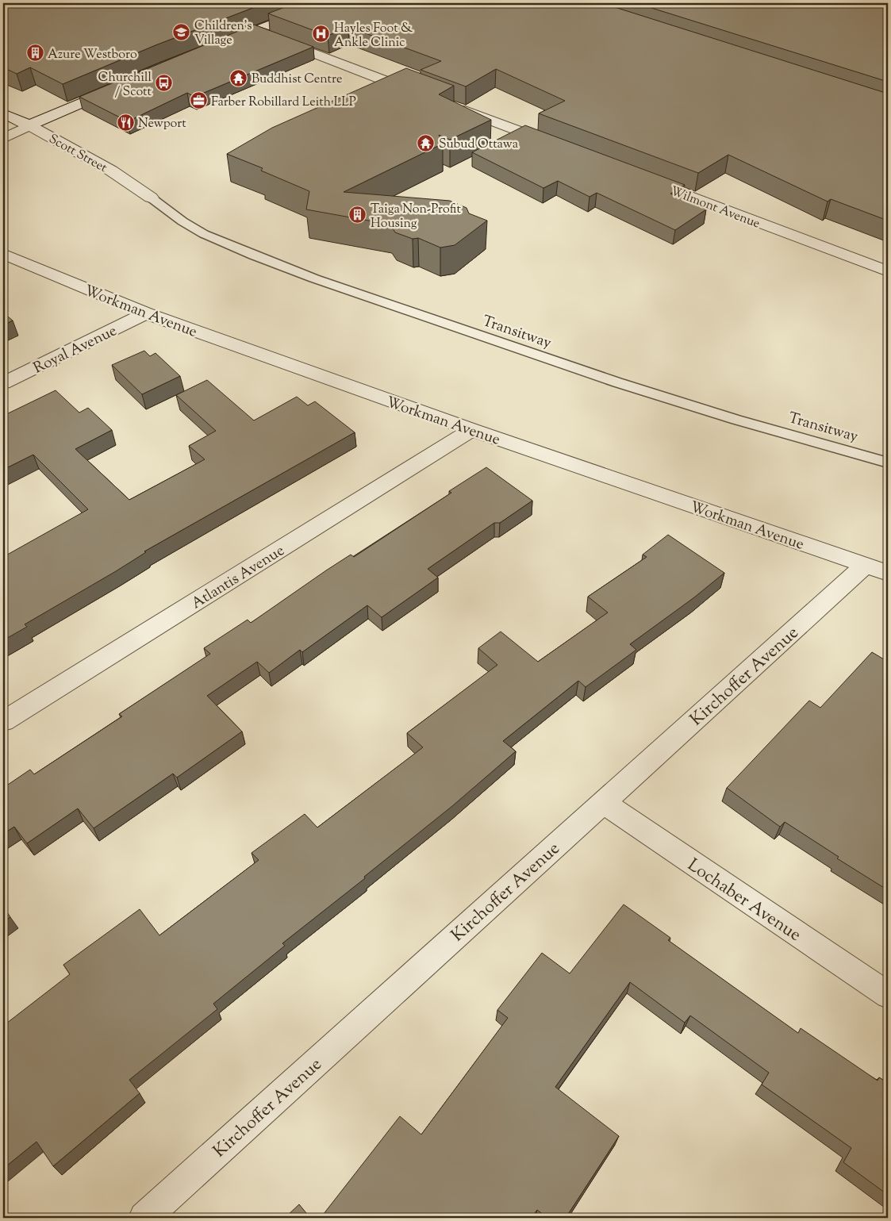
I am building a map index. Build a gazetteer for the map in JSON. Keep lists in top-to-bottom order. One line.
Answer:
{"streets":{"street":["Scott Street","Wilmont Avenue","Workman Avenue","Royal Avenue","Atlantis Avenue","Kirchoffer Avenue","Lochaber Avenue"],"lane":["Transitway"]},"crossings":[["Scott Street","Transitway"],["Workman Avenue","Royal Avenue"],["Workman Avenue","Atlantis Avenue"],["Workman Avenue","Kirchoffer Avenue"],["Kirchoffer Avenue","Lochaber Avenue"]],"places":{"school or university":["Children's Village"],"hospital":["Hayles Foot & Ankle Clinic"],"building":["Azure Westboro","Taiga Non-Profit Housing"],"temple":["Buddhist Centre","Subud Ottawa"],"bus stop":["Churchill / Scott"],"office":["Farber Robillard Leith LLP"],"restaurant":["Newport"]}}
